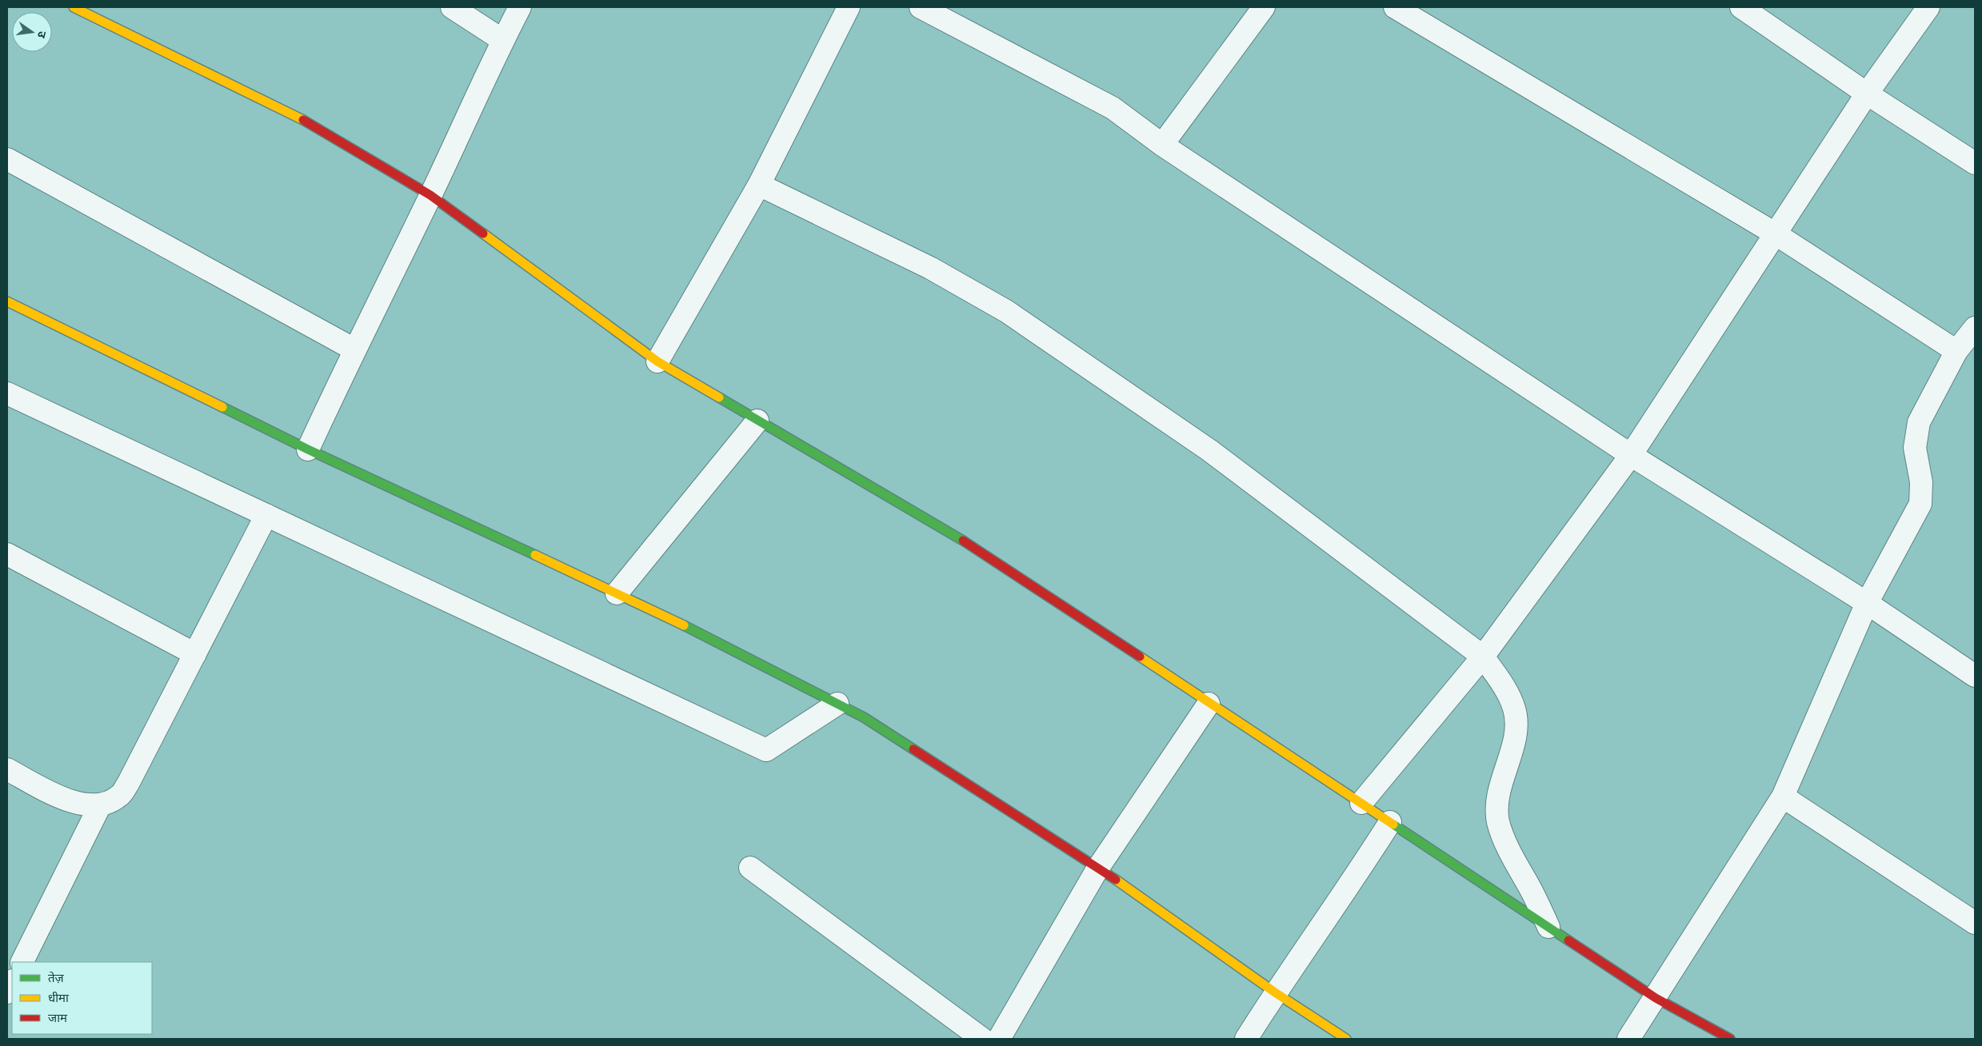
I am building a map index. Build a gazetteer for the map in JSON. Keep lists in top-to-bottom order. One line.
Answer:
{"legend":["तेज़","धीमा","जाम"],"north":"right"}
